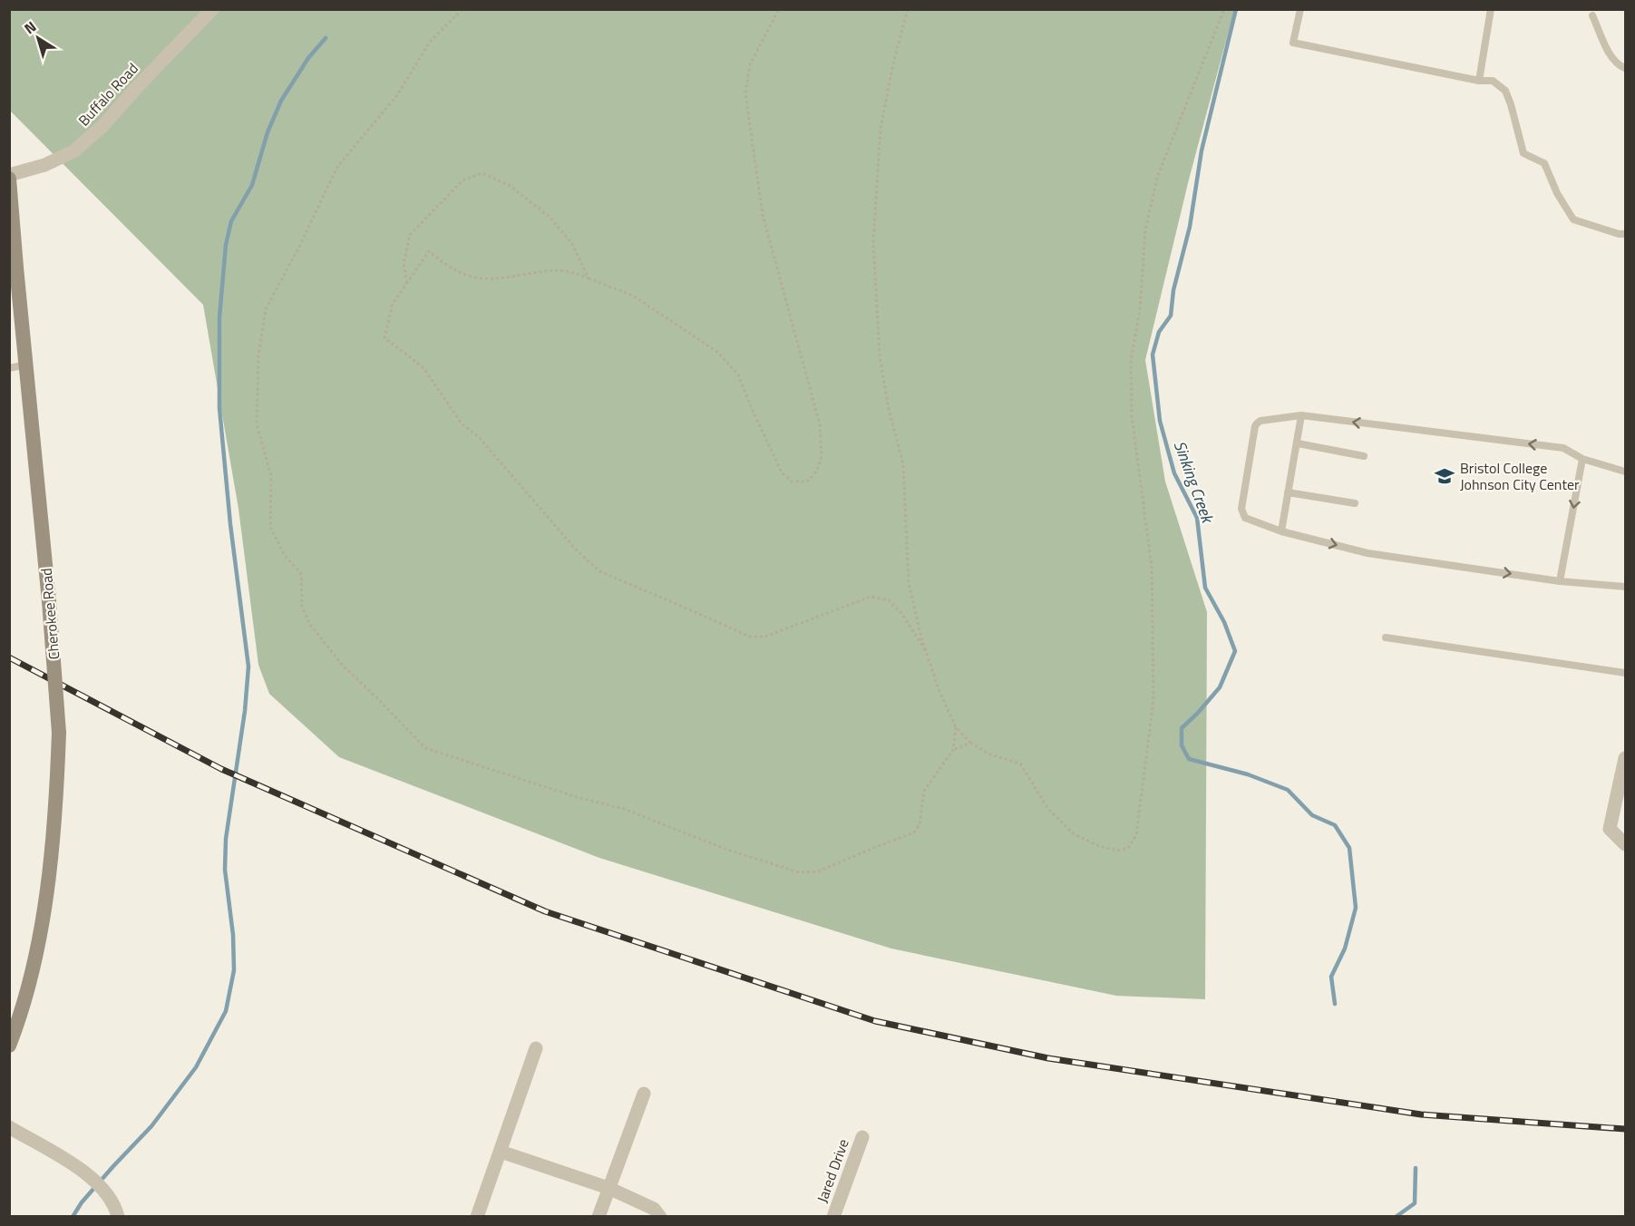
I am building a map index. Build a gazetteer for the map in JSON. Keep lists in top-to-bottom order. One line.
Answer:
{"streets":{"main road":["Cherokee Road"],"street":["Buffalo Road","Jared Drive"]},"crossings":[["Buffalo Road","Cherokee Road"]],"water":["Sinking Creek"],"places":{"school or university":["Bristol College Johnson City Center"]},"north":"top left"}
